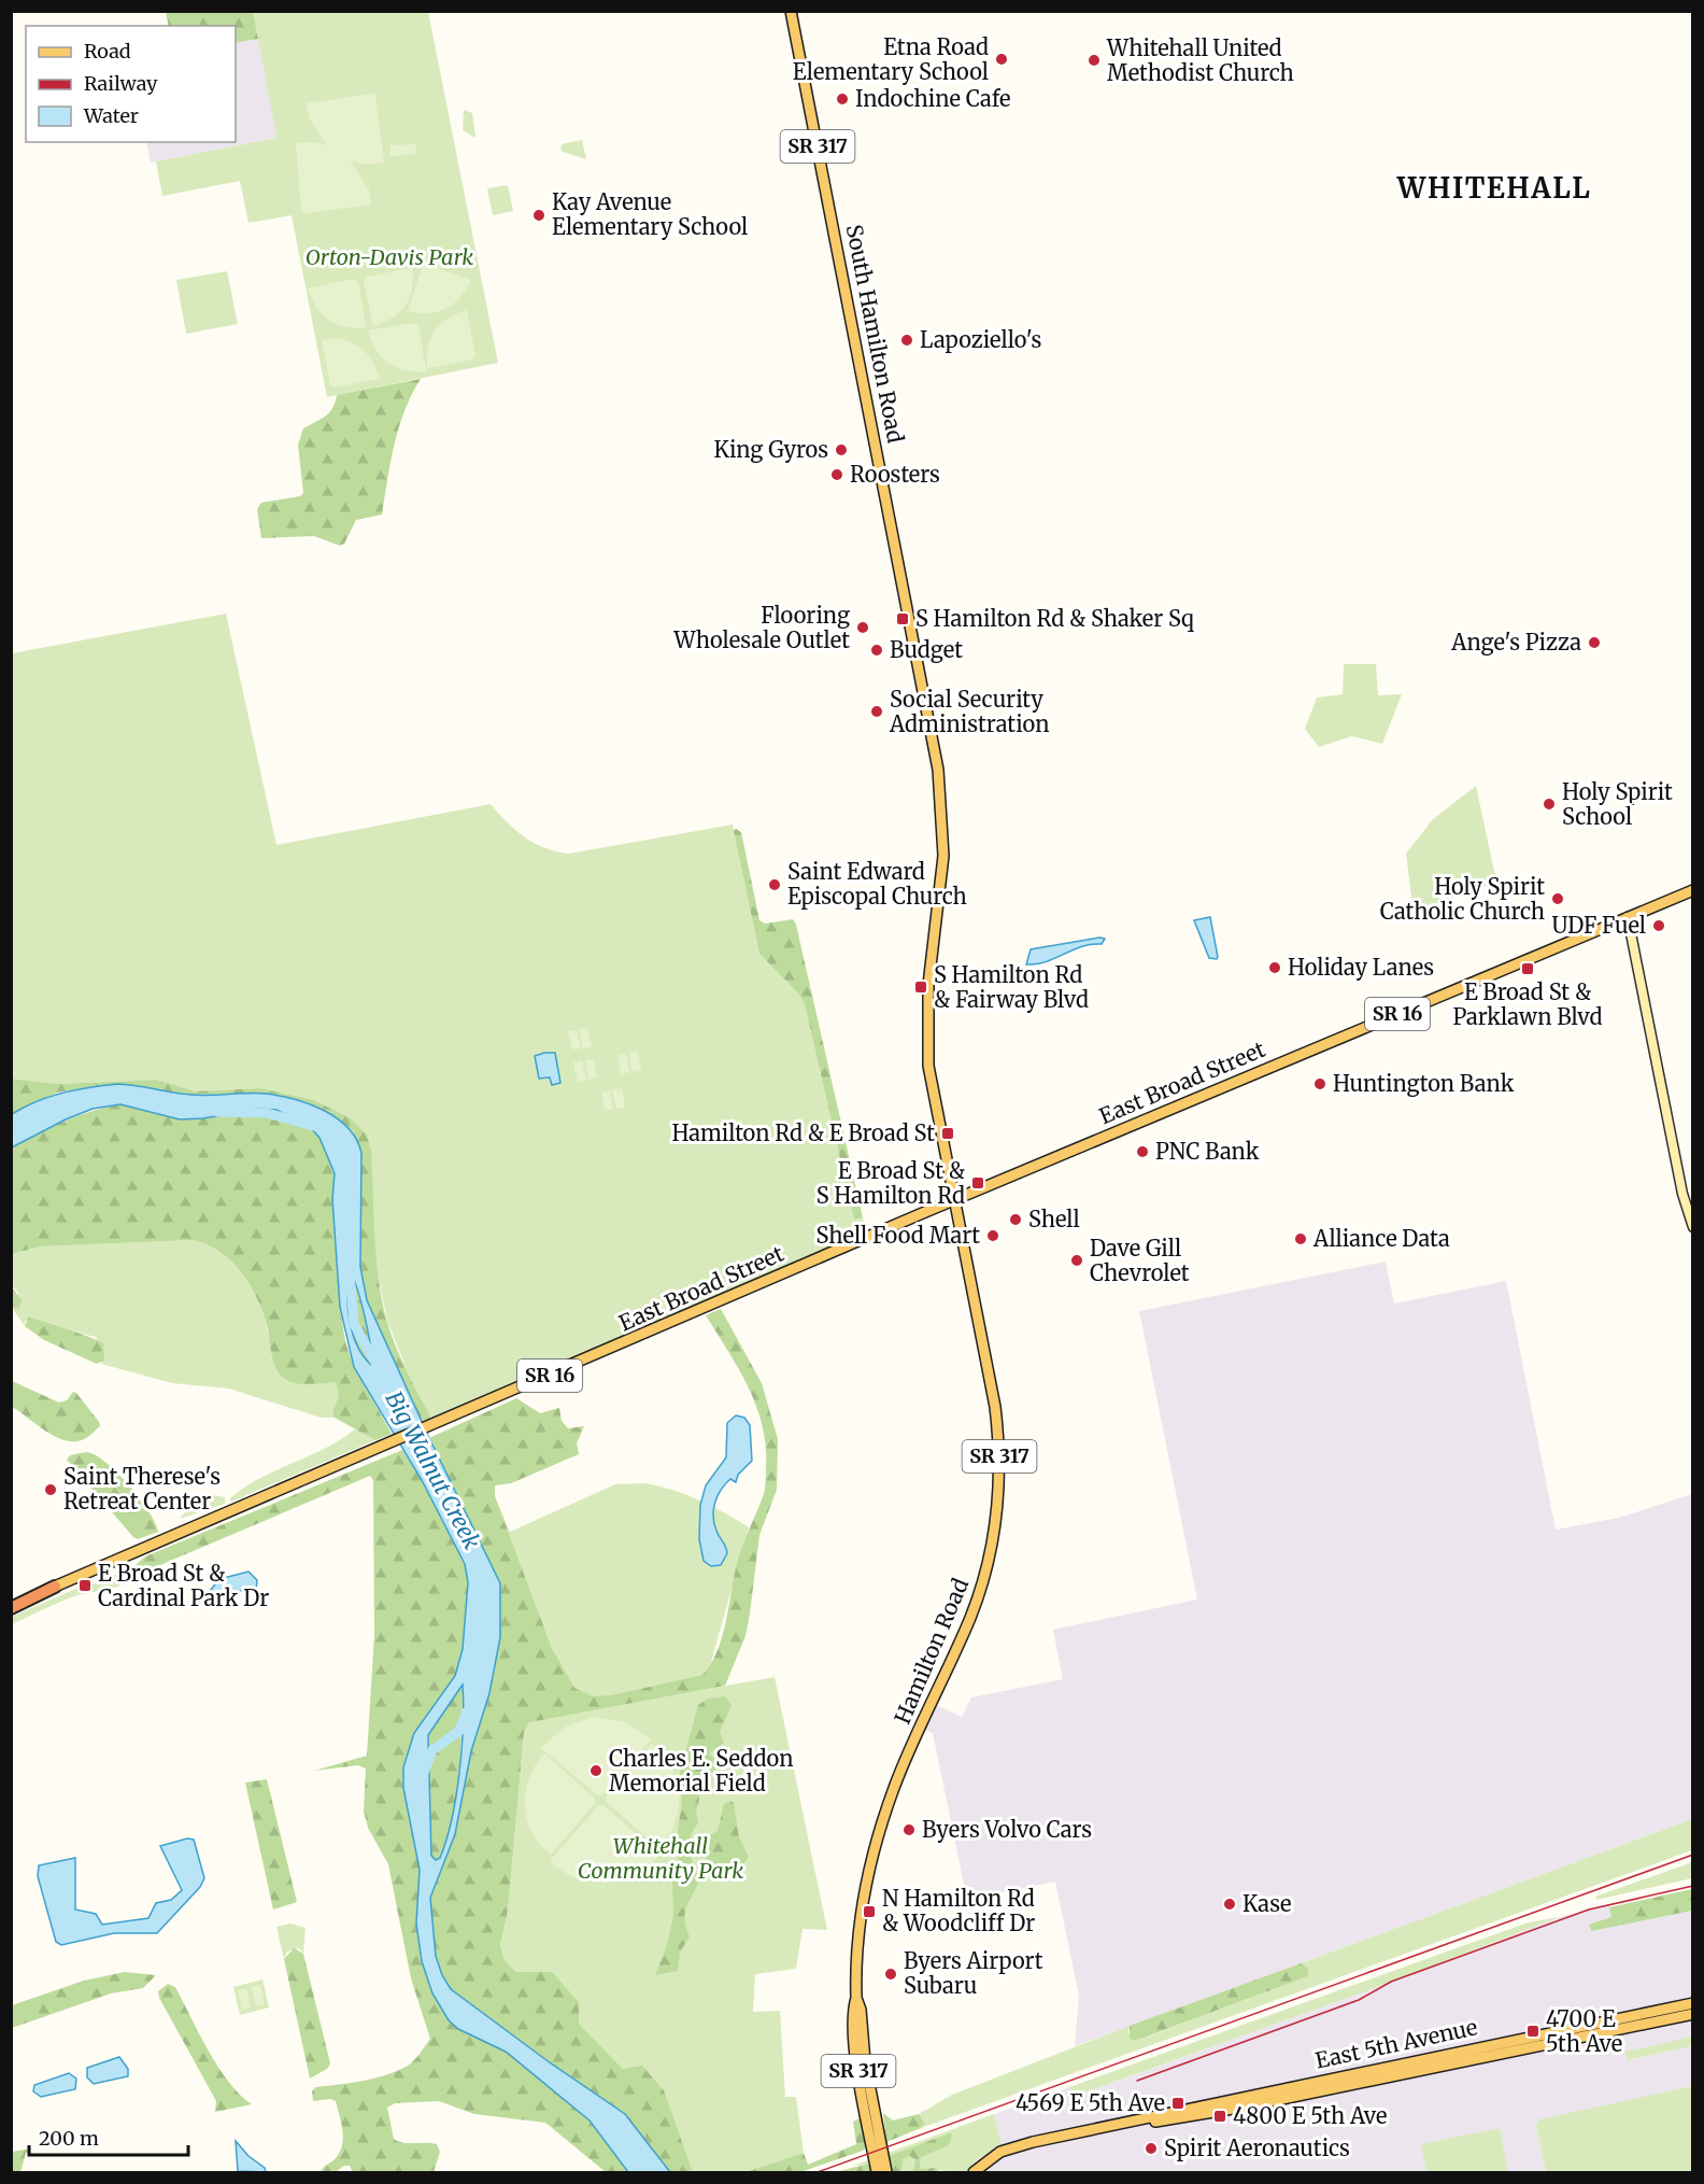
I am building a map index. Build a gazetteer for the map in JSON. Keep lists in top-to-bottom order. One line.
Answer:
{"streets":{"main road":["SR 317","South Hamilton Road","SR 16","East Broad Street","Hamilton Road","East 5th Avenue"]},"crossings":[["South Hamilton Road","East Broad Street"],["South Hamilton Road","Hamilton Road"],["East Broad Street","Hamilton Road"]],"districts":["WHITEHALL"],"water":["Big Walnut Creek"],"parks":["Orton-Davis Park","Whitehall Community Park"],"places":{"other":["Etna Road Elementary School","Whitehall United Methodist Church","Indochine Cafe","Kay Avenue Elementary School","Lapoziello's","King Gyros","Roosters","Flooring Wholesale Outlet","Ange's Pizza","Budget","Social Security Administration","Holy Spirit School","Saint Edward Episcopal Church","Holy Spirit Catholic Church","UDF Fuel","Holiday Lanes","Huntington Bank","PNC Bank","Shell","Shell Food Mart","Alliance Data","Dave Gill Chevrolet","Saint Therese's Retreat Center","Charles E. Seddon Memorial Field","Byers Volvo Cars","Kase","Byers Airport Subaru","Spirit Aeronautics"],"transit":["S Hamilton Rd & Shaker Sq","E Broad St & Parklawn Blvd","S Hamilton Rd & Fairway Blvd","Hamilton Rd & E Broad St","E Broad St & S Hamilton Rd","E Broad St & Cardinal Park Dr","N Hamilton Rd & Woodcliff Dr","4700 E 5th Ave","4569 E 5th Ave","4800 E 5th Ave"]},"legend":["Road","Railway","Water"],"scale_bar":"200 m"}
